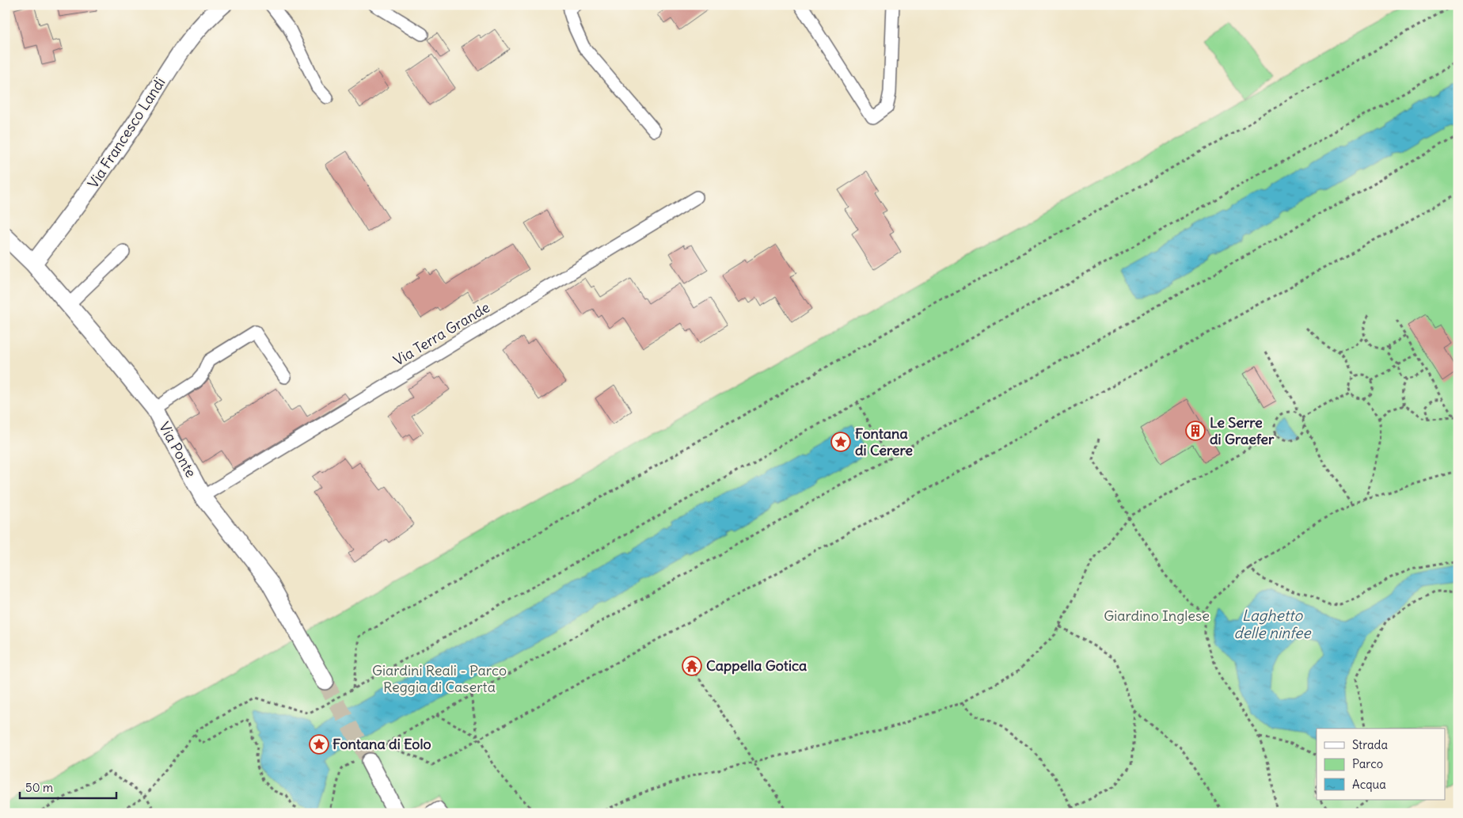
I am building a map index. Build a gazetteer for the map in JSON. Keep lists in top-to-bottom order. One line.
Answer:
{"streets":{"street":["Via Francesco Landi","Via Terra Grande","Via Ponte"]},"crossings":[["Via Francesco Landi","Via Ponte"],["Via Terra Grande","Via Ponte"]],"water":["Laghetto delle ninfee"],"parks":["Giardino Inglese","Giardini Reali - Parco Reggia di Caserta"],"places":{"building":["Le Serre di Graefer"],"place":["Fontana di Cerere","Fontana di Eolo"],"temple":["Cappella Gotica"]},"legend":["Strada","Parco","Acqua"],"scale_bar":"50 m"}
